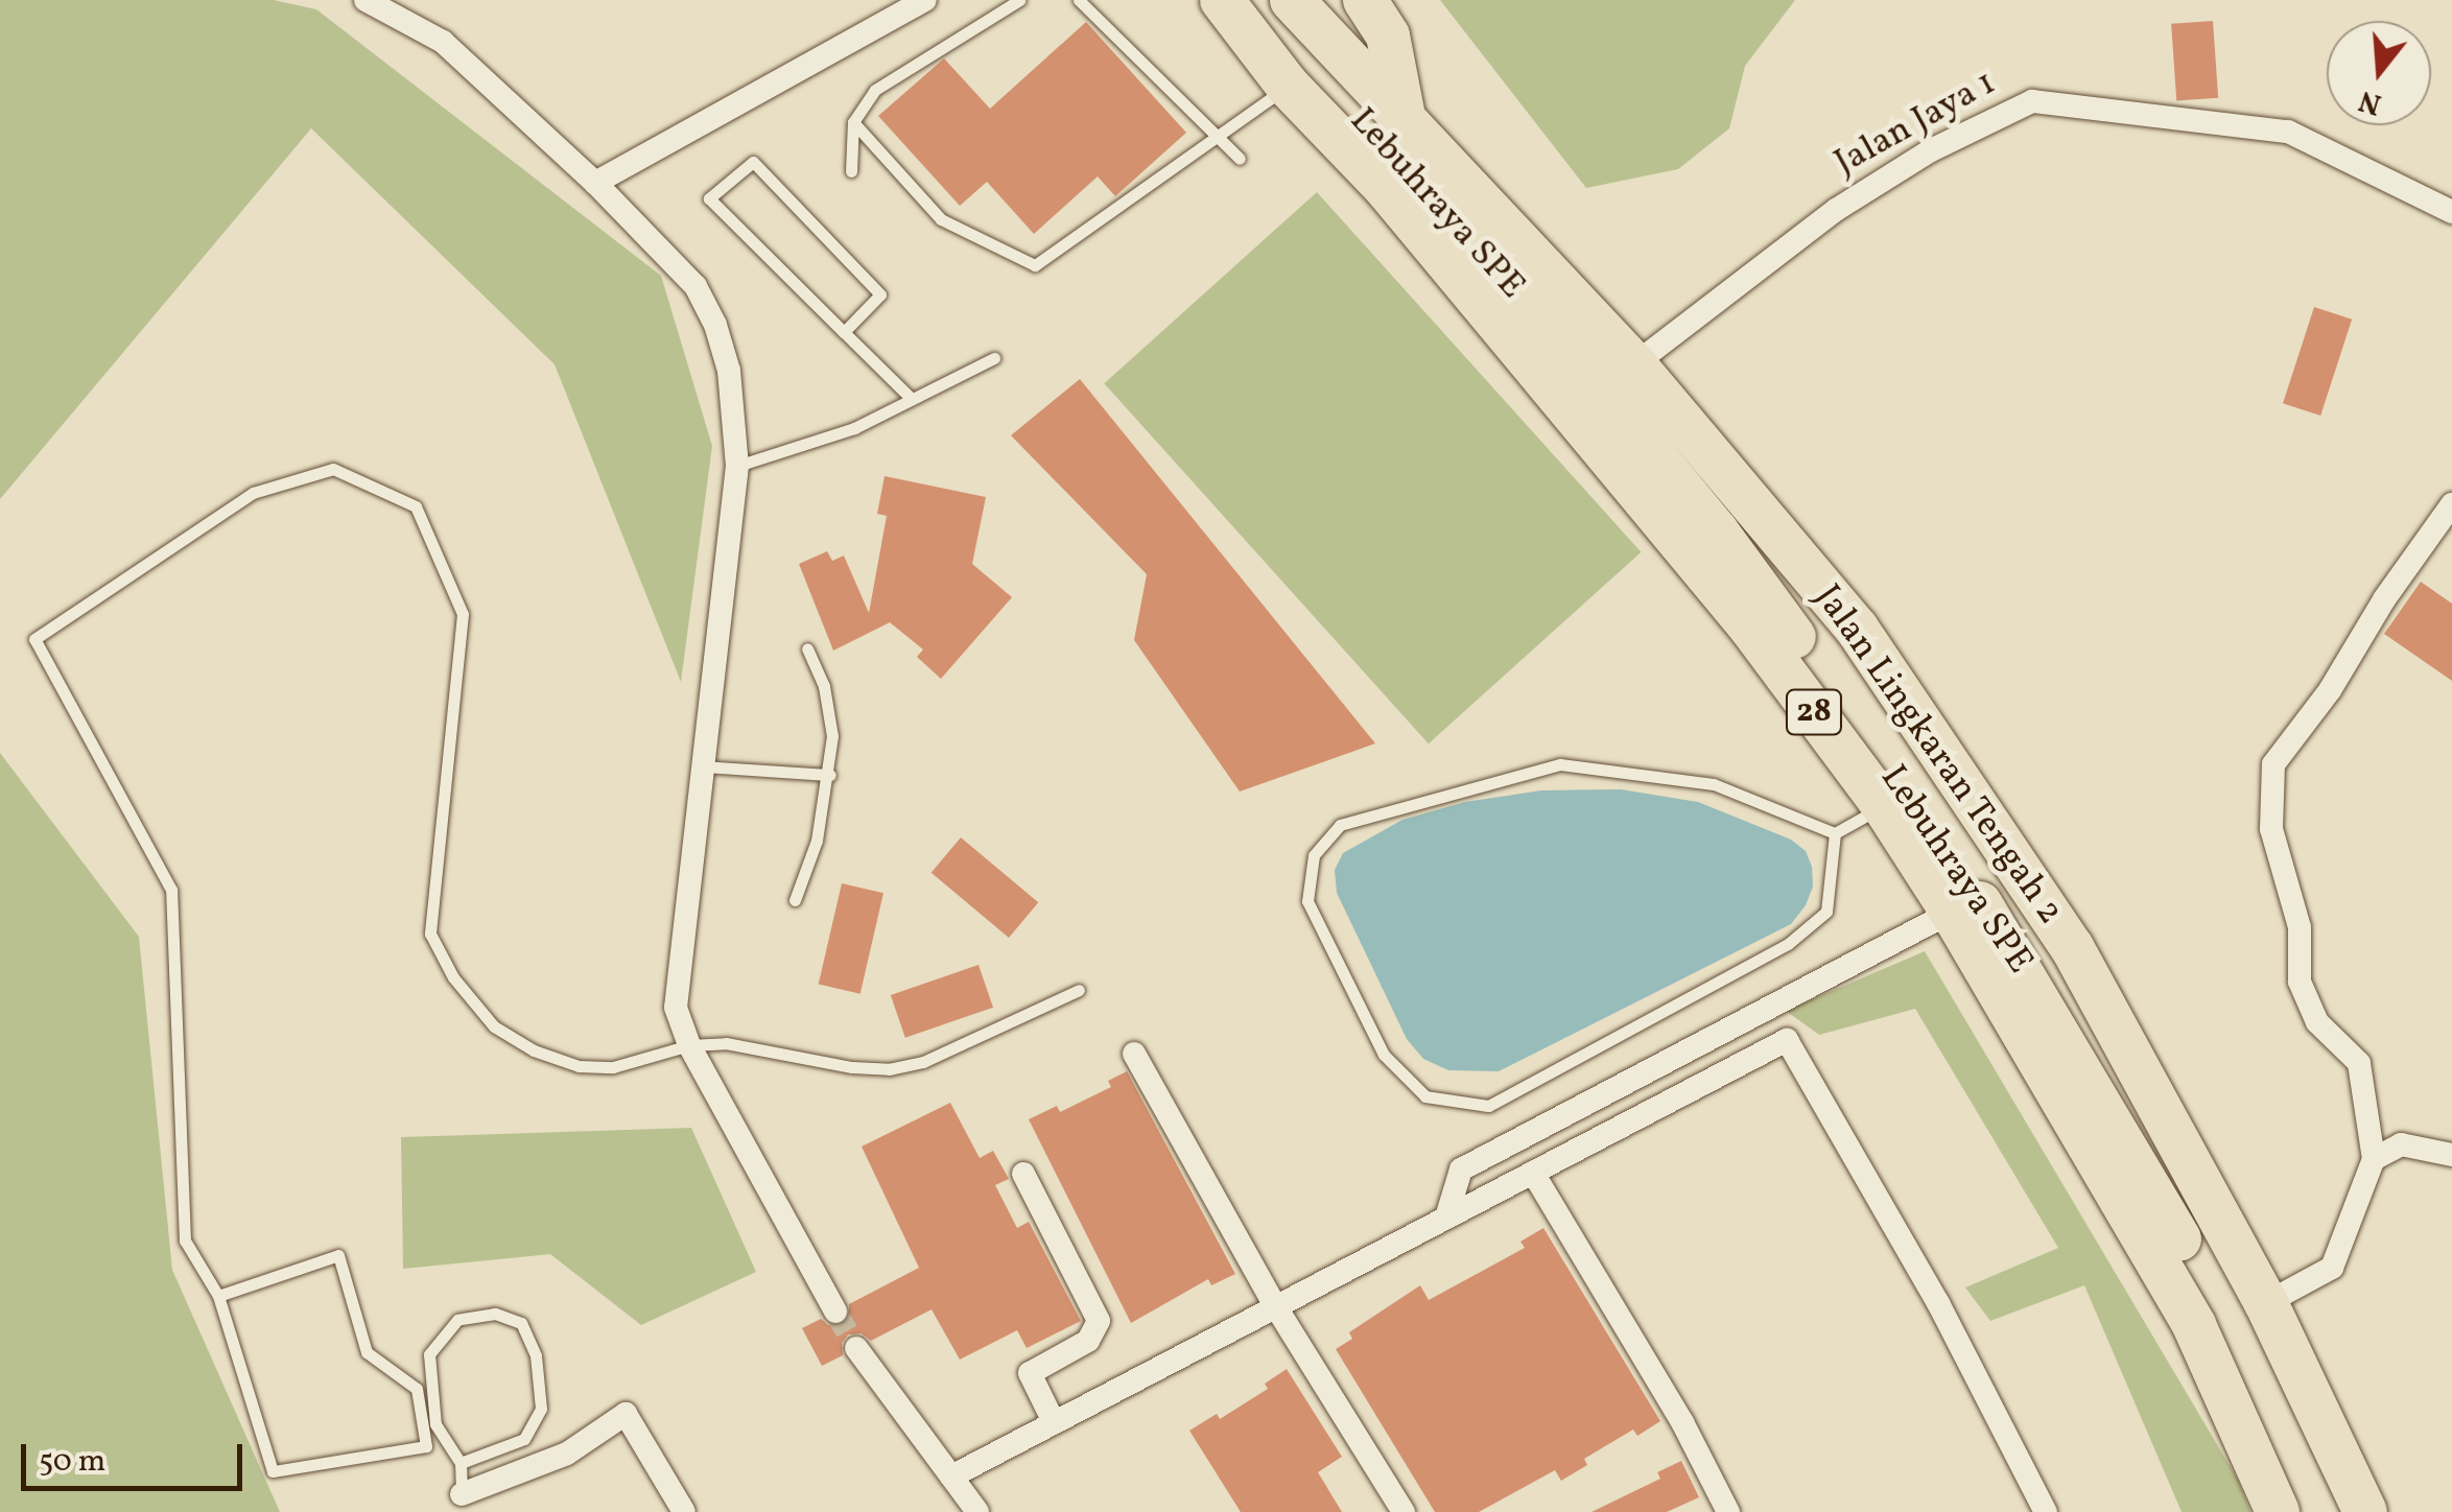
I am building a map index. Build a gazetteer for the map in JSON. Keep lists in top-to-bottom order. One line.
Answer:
{"streets":{"highway":["Lebuhraya SPE","28","Jalan Lingkaran Tengah 2"],"street":["Jalan Jaya 1"]},"crossings":[["Jalan Jaya 1","Jalan Lingkaran Tengah 2"]],"scale_bar":"50 m","north":"bottom"}
